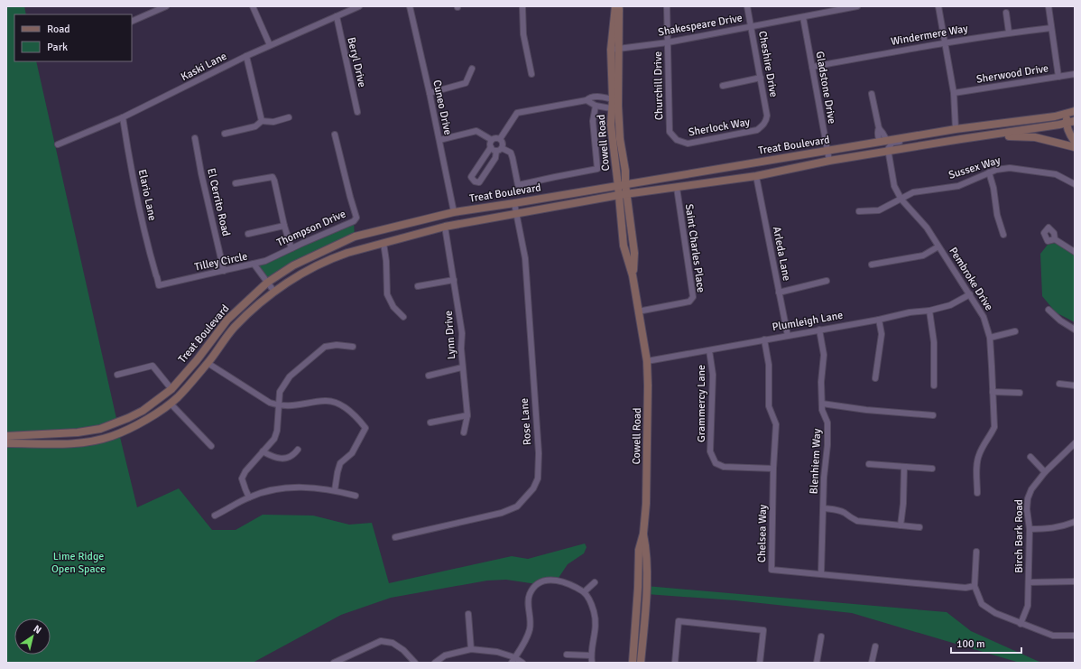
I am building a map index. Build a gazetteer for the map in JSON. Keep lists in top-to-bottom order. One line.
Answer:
{"streets":{"main road":["Cowell Road","Treat Boulevard"],"street":["Shakespeare Drive","Windermere Way","Beryl Drive","Cheshire Drive","Kaski Lane","Sherwood Drive","Churchill Drive","Gladstone Drive","Cuneo Drive","Sherlock Way","Sussex Way","Elario Lane","El Cerrito Road","Thompson Drive","Saint Charles Place","Arleda Lane","Tilley Circle","Pembroke Drive","Plumleigh Lane","Lynn Drive","Grammercy Lane","Rose Lane","Blenhiem Way","Chelsea Way","Birch Bark Road"]},"crossings":[["Shakespeare Drive","Cheshire Drive"],["Shakespeare Drive","Churchill Drive"],["Shakespeare Drive","Gladstone Drive"],["Shakespeare Drive","Cowell Road"],["Windermere Way","Gladstone Drive"],["Beryl Drive","Kaski Lane"],["Cheshire Drive","Sherlock Way"],["Kaski Lane","Elario Lane"],["Churchill Drive","Sherlock Way"],["Gladstone Drive","Treat Boulevard"],["Cuneo Drive","Treat Boulevard"],["Cowell Road","Treat Boulevard"],["Cowell Road","Saint Charles Place"],["Cowell Road","Plumleigh Lane"],["Treat Boulevard","Saint Charles Place"],["Treat Boulevard","Arleda Lane"],["Treat Boulevard","Tilley Circle"],["Treat Boulevard","Pembroke Drive"],["Treat Boulevard","Lynn Drive"],["Treat Boulevard","Rose Lane"],["Sussex Way","Pembroke Drive"],["Elario Lane","Tilley Circle"],["El Cerrito Road","Tilley Circle"],["Thompson Drive","Tilley Circle"],["Arleda Lane","Plumleigh Lane"],["Pembroke Drive","Plumleigh Lane"],["Plumleigh Lane","Grammercy Lane"],["Plumleigh Lane","Blenhiem Way"],["Plumleigh Lane","Chelsea Way"],["Grammercy Lane","Chelsea Way"],["Blenhiem Way","Chelsea Way"]],"parks":["Lime Ridge Open Space"],"legend":["Road","Park"],"scale_bar":"100 m","north":"top right"}
